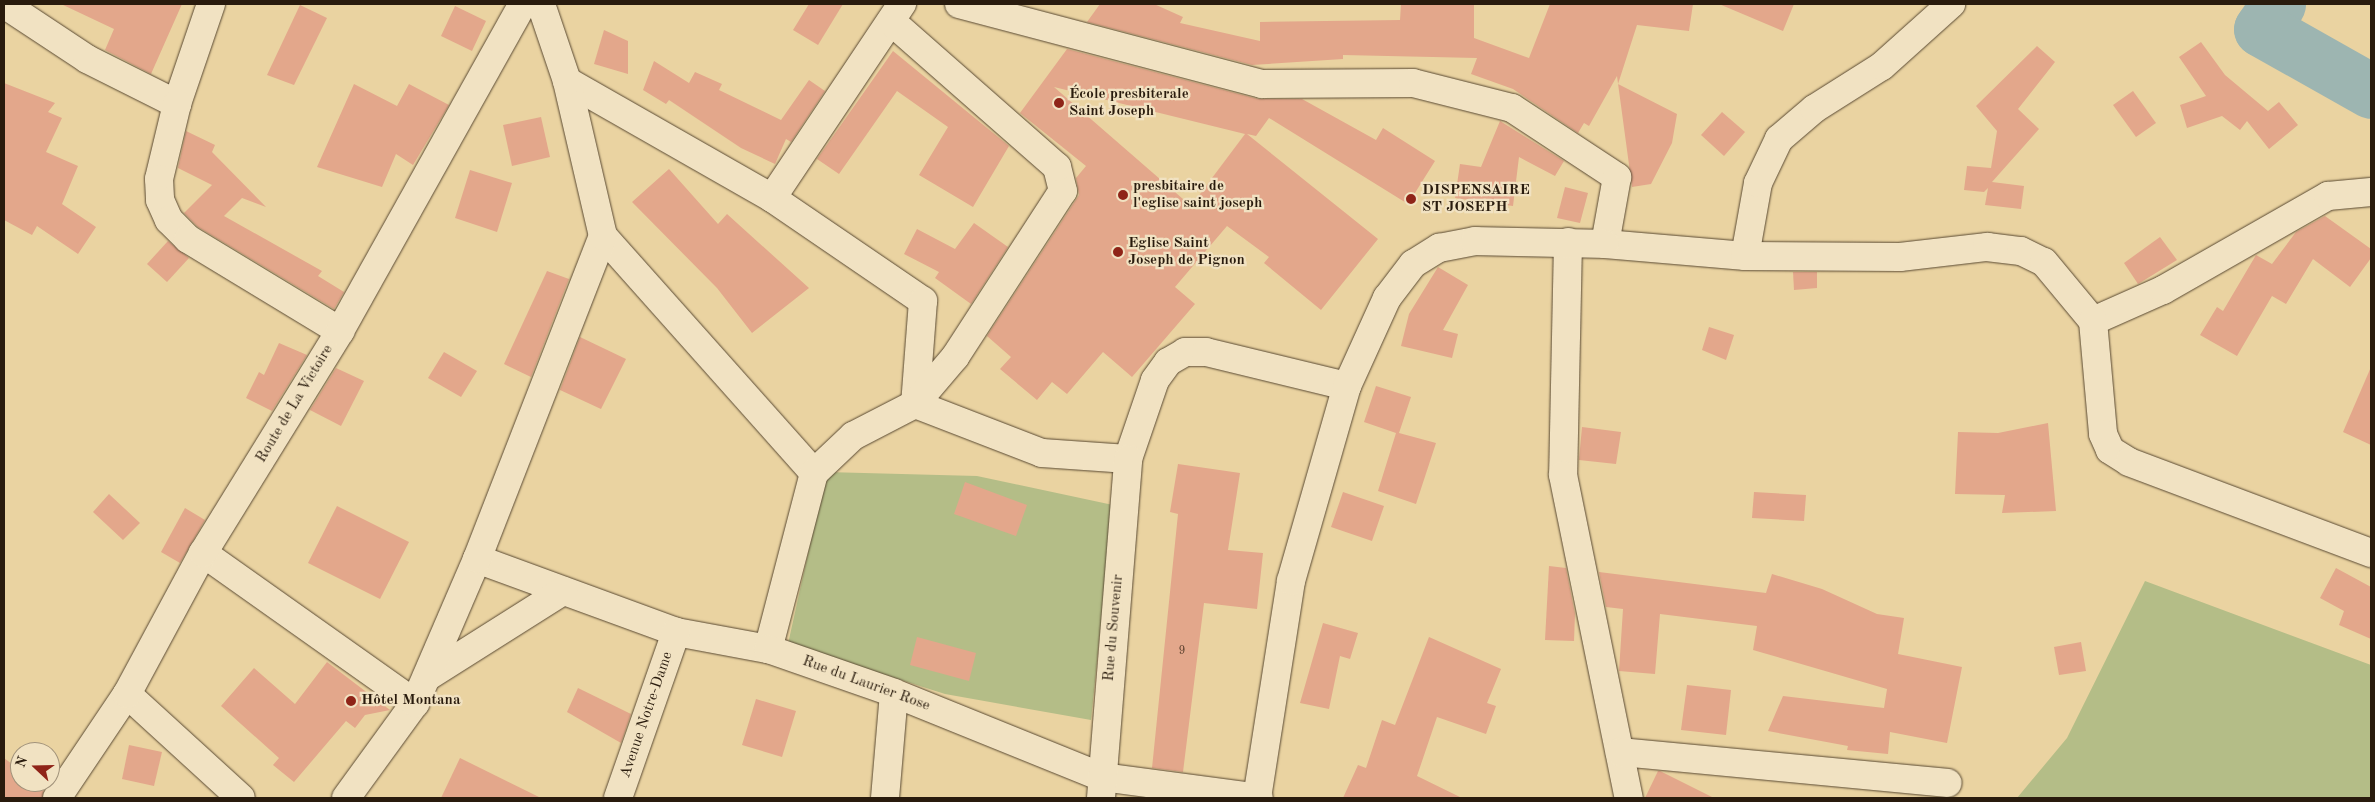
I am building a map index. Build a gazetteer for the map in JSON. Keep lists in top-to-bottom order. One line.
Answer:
{"streets":{"street":["Route de La Victoire","Rue du Souvenir","Rue du Laurier Rose","Avenue Notre-Dame"]},"crossings":[["Rue du Souvenir","Rue du Laurier Rose"],["Rue du Laurier Rose","Avenue Notre-Dame"]],"places":["École presbiterale Saint Joseph","presbitaire de l'eglise saint joseph","DISPENSAIRE ST JOSEPH","Eglise Saint Joseph de Pignon","Hôtel Montana"],"house_numbers":["9"],"north":"left"}
